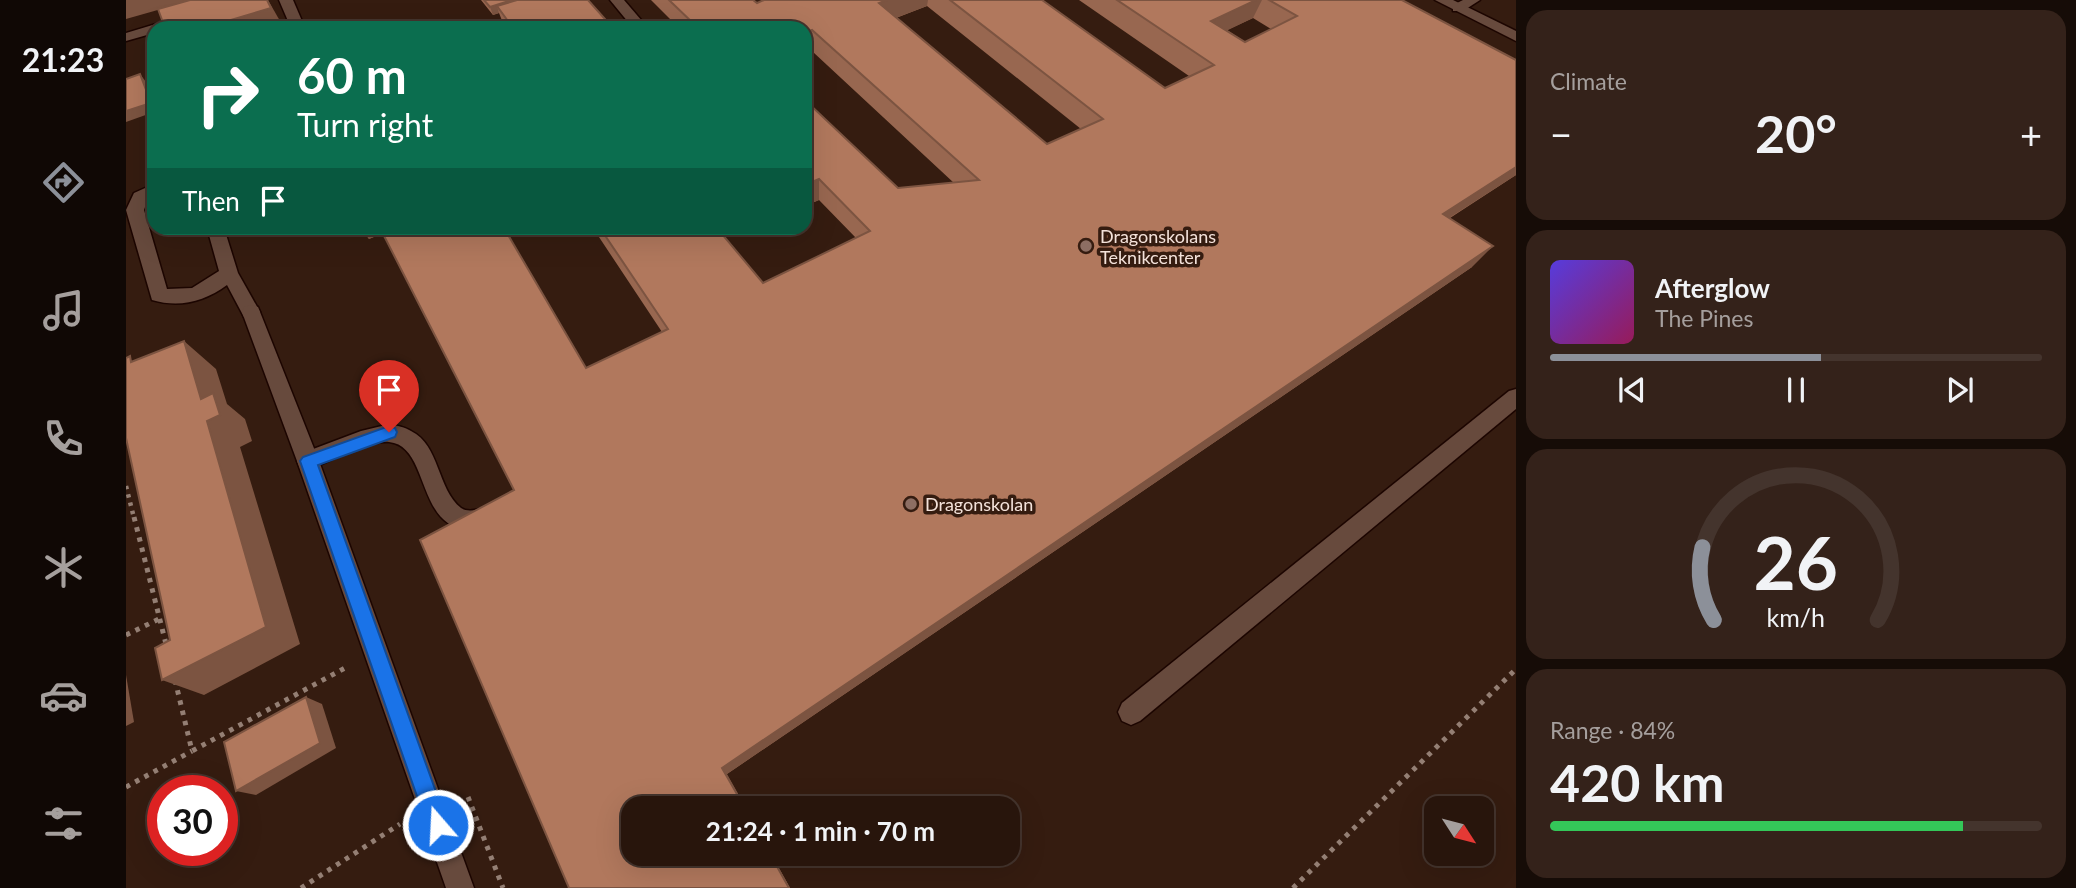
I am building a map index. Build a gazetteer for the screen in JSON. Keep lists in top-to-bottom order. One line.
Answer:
{"places":["Dragonskolans Teknikcenter","Dragonskolan"],"north":"bottom right","page":{"tabs":"21:23","tile":["Climate",["Range · 84%","420 km"]],"turn":["60 m","Turn right"],"heat":["−","20°","+"],"then":"Then","song":["Afterglow","The Pines"],"limit":"30","trip":"21:24 · 1 min · 70 m","gauge":["26","km/h"]}}
